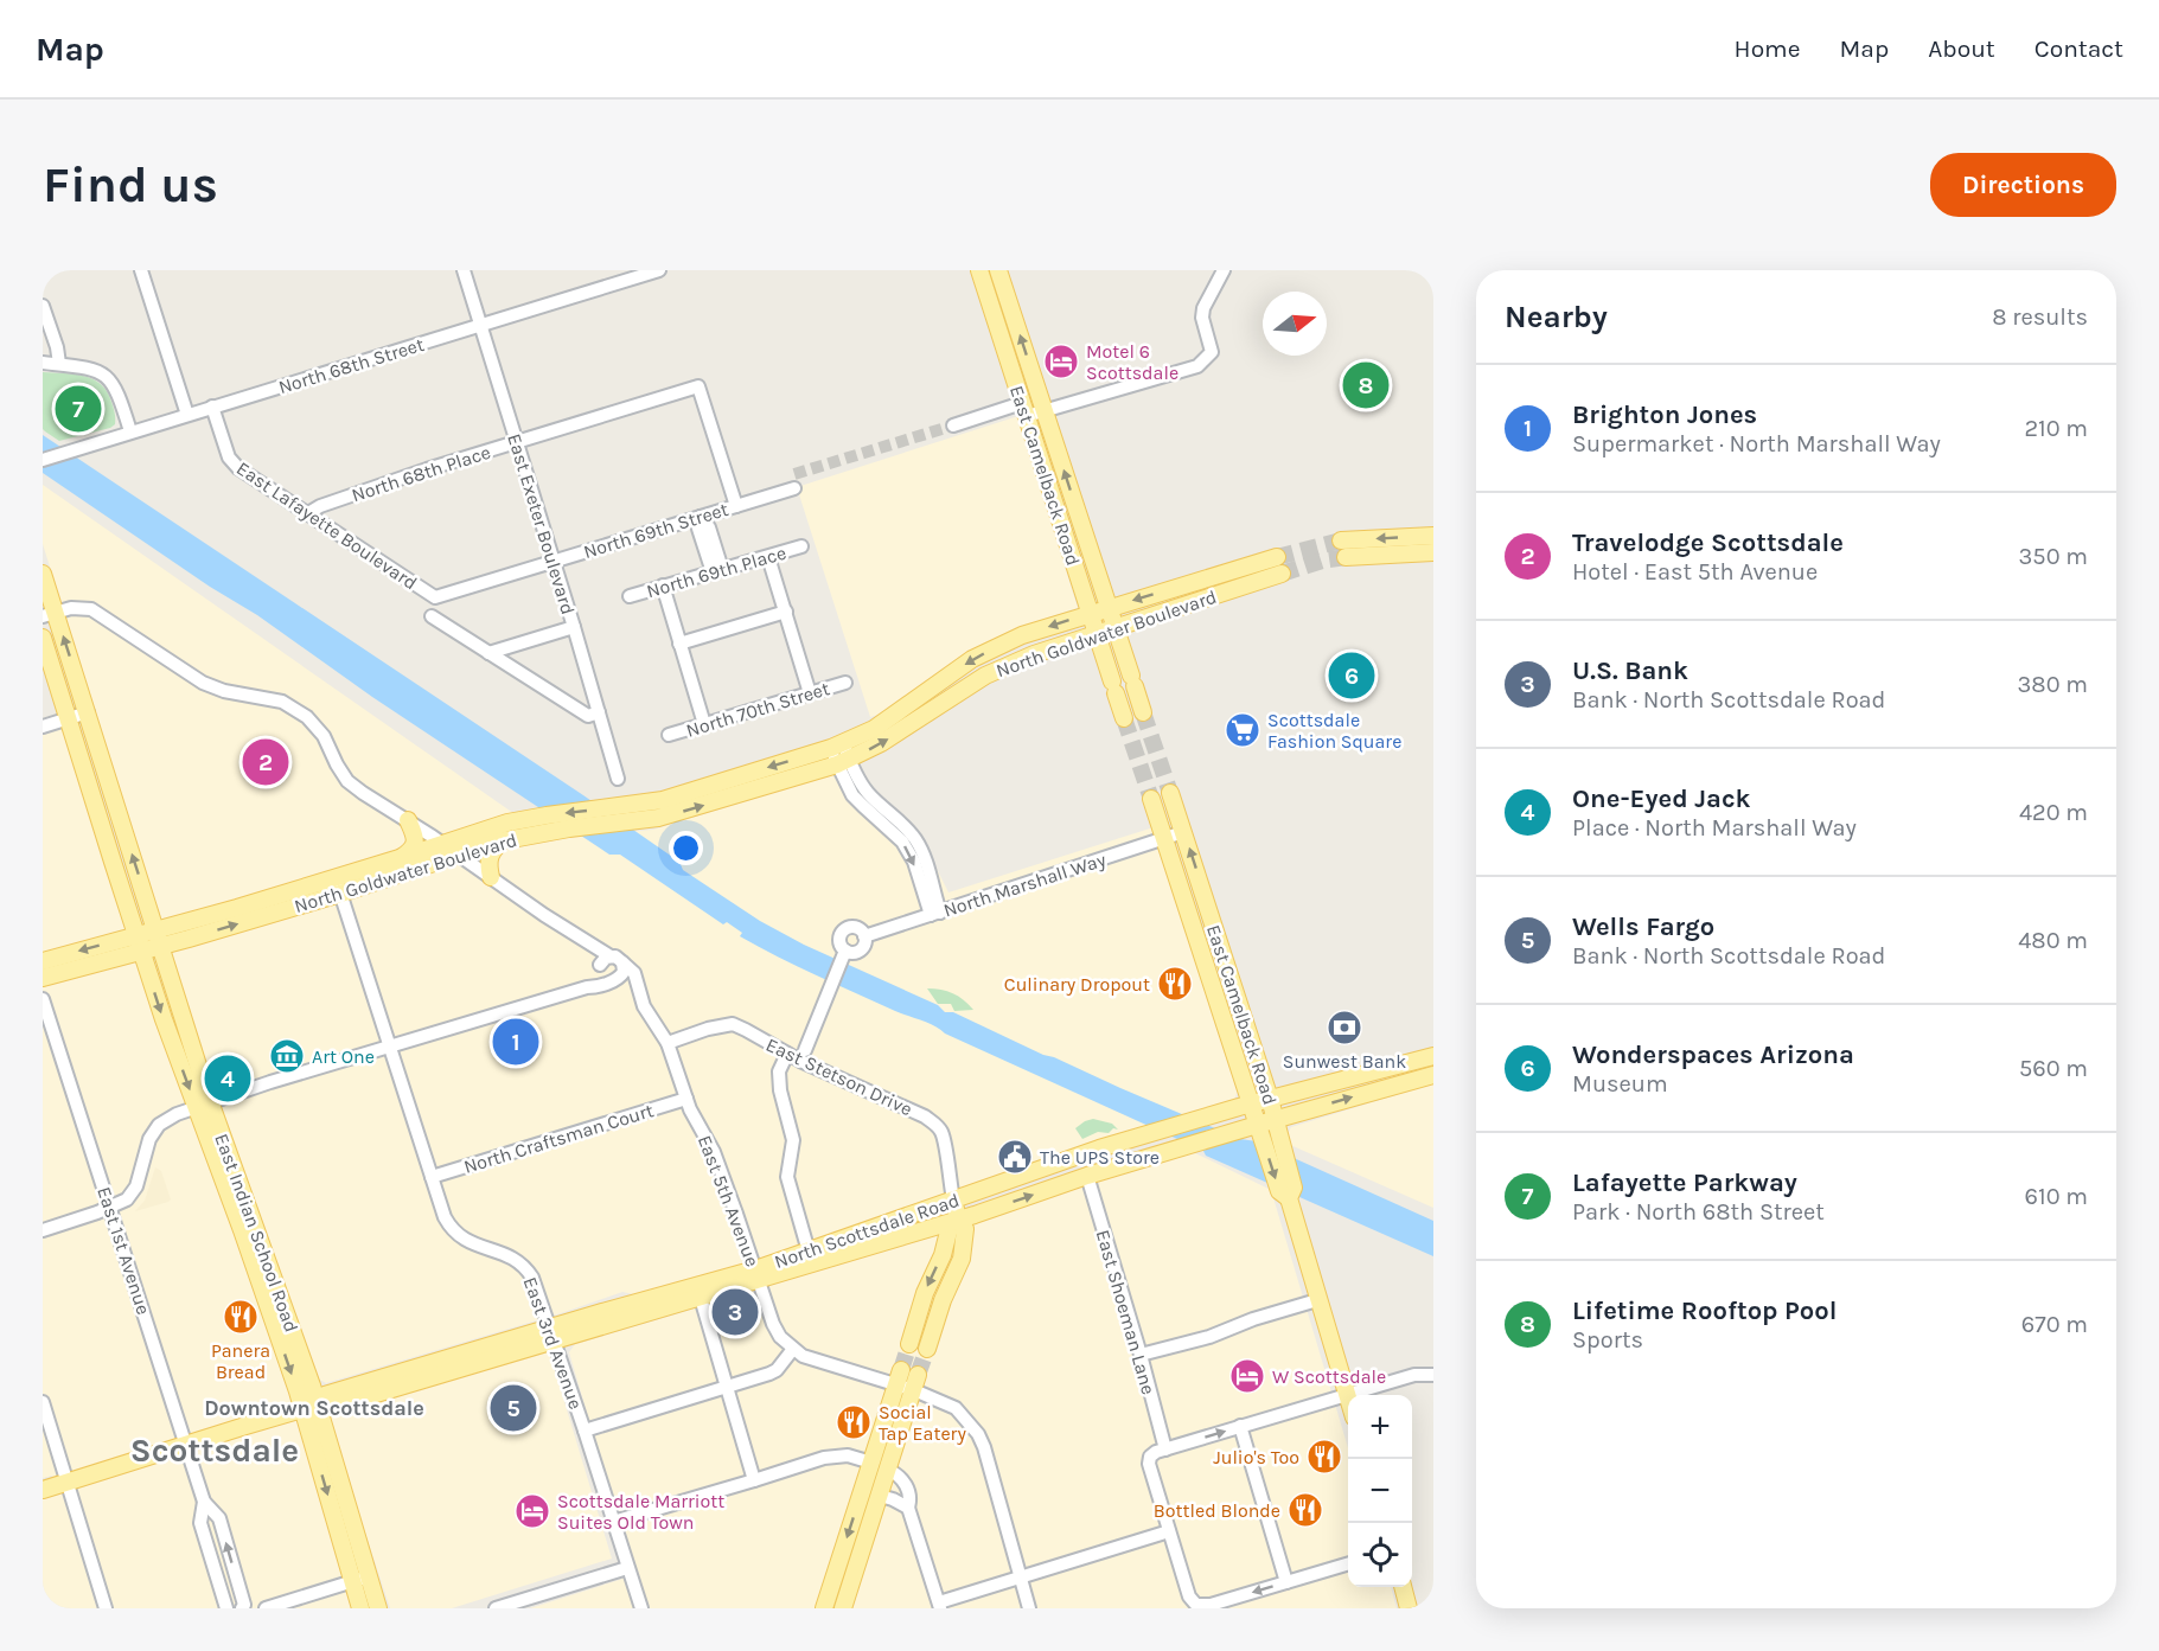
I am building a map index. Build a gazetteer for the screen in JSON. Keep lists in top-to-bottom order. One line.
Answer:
{"streets":{"main road":["East Camelback Road","North Goldwater Boulevard","North Scottsdale Road","East Indian School Road"],"street":["North 68th Street","North 68th Place","East Exeter Boulevard","East Lafayette Boulevard","North 69th Street","North 69th Place","North 70th Street","North Marshall Way","East Stetson Drive","North Craftsman Court","East 5th Avenue","East 1st Avenue","East Shoeman Lane","East 3rd Avenue"]},"crossings":[["North 68th Street","East Exeter Boulevard"],["North 68th Street","East Lafayette Boulevard"],["North 68th Place","East Exeter Boulevard"],["North 68th Place","East Lafayette Boulevard"],["North 68th Place","North 69th Street"],["East Camelback Road","North Goldwater Boulevard"],["East Camelback Road","North Marshall Way"],["East Camelback Road","North Scottsdale Road"],["East Exeter Boulevard","North 69th Street"],["East Lafayette Boulevard","North 69th Street"],["North Goldwater Boulevard","East 5th Avenue"],["North Goldwater Boulevard","East Indian School Road"],["North Goldwater Boulevard","East 3rd Avenue"],["East Stetson Drive","East 5th Avenue"],["East Stetson Drive","North Scottsdale Road"],["North Craftsman Court","East 5th Avenue"],["North Craftsman Court","East 3rd Avenue"],["East 5th Avenue","North Scottsdale Road"],["East 5th Avenue","East Indian School Road"],["North Scottsdale Road","East Indian School Road"],["North Scottsdale Road","East 1st Avenue"],["North Scottsdale Road","East Shoeman Lane"],["North Scottsdale Road","East 3rd Avenue"]],"districts":["Downtown Scottsdale","Scottsdale"],"places":{"hotel":["Motel 6 Scottsdale","W Scottsdale","Scottsdale Marriott Suites Old Town"],"supermarket":["Scottsdale Fashion Square"],"restaurant":["Culinary Dropout","Panera Bread","Social Tap Eatery","Julio's Too","Bottled Blonde"],"bank":["Sunwest Bank"],"museum":["Art One"],"public building":["The UPS Store"]},"north":"right","page":{"header":"Map","nav":["Home","Map","About","Contact"],"buttons":"Directions","title":"Find us","heading":["Nearby","8 results"],"pins":["8","7","6","2","1","4","3","5"],"list":[{"mark":"1","name":"Brighton Jones","note":"Supermarket · North Marshall Way","value":"210 m"},{"mark":"2","name":"Travelodge Scottsdale","note":"Hotel · East 5th Avenue","value":"350 m"},{"mark":"3","name":"U.S. Bank","note":"Bank · North Scottsdale Road","value":"380 m"},{"mark":"4","name":"One-Eyed Jack","note":"Place · North Marshall Way","value":"420 m"},{"mark":"5","name":"Wells Fargo","note":"Bank · North Scottsdale Road","value":"480 m"},{"mark":"6","name":"Wonderspaces Arizona","note":"Museum","value":"560 m"},{"mark":"7","name":"Lafayette Parkway","note":"Park · North 68th Street","value":"610 m"},{"mark":"8","name":"Lifetime Rooftop Pool","note":"Sports","value":"670 m"}],"map_buttons":["+","−"]}}
